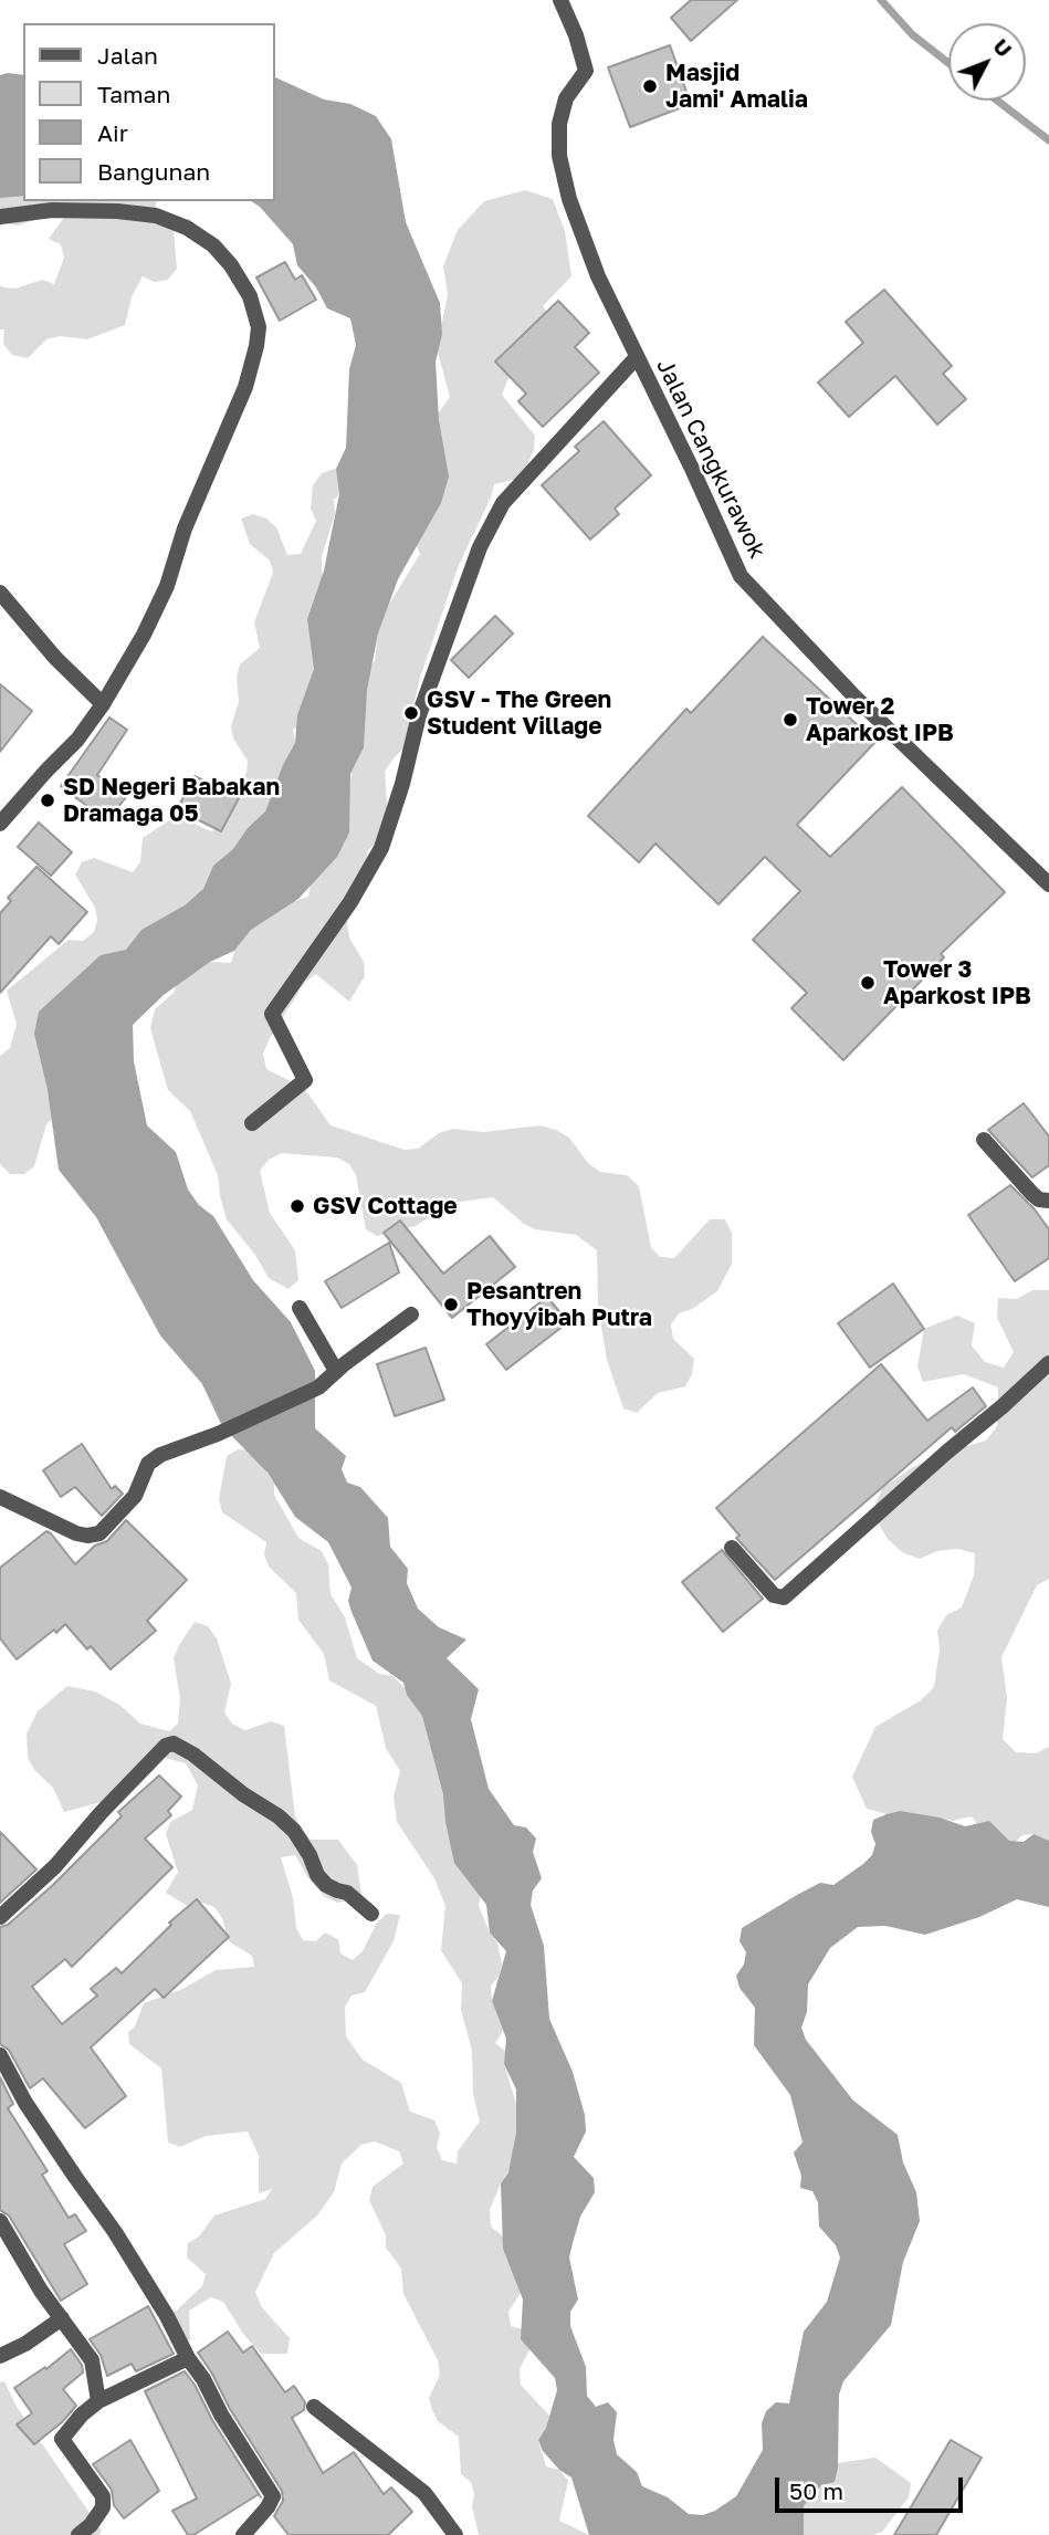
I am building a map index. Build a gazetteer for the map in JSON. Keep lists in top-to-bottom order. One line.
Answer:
{"streets":{"street":["Jalan Cangkurawok"]},"places":["Masjid Jami' Amalia","GSV - The Green Student Village","Tower 2 Aparkost IPB","SD Negeri Babakan Dramaga 05","Tower 3 Aparkost IPB","GSV Cottage","Pesantren Thoyyibah Putra"],"legend":["Jalan","Taman","Air","Bangunan"],"scale_bar":"50 m","north":"top right"}
